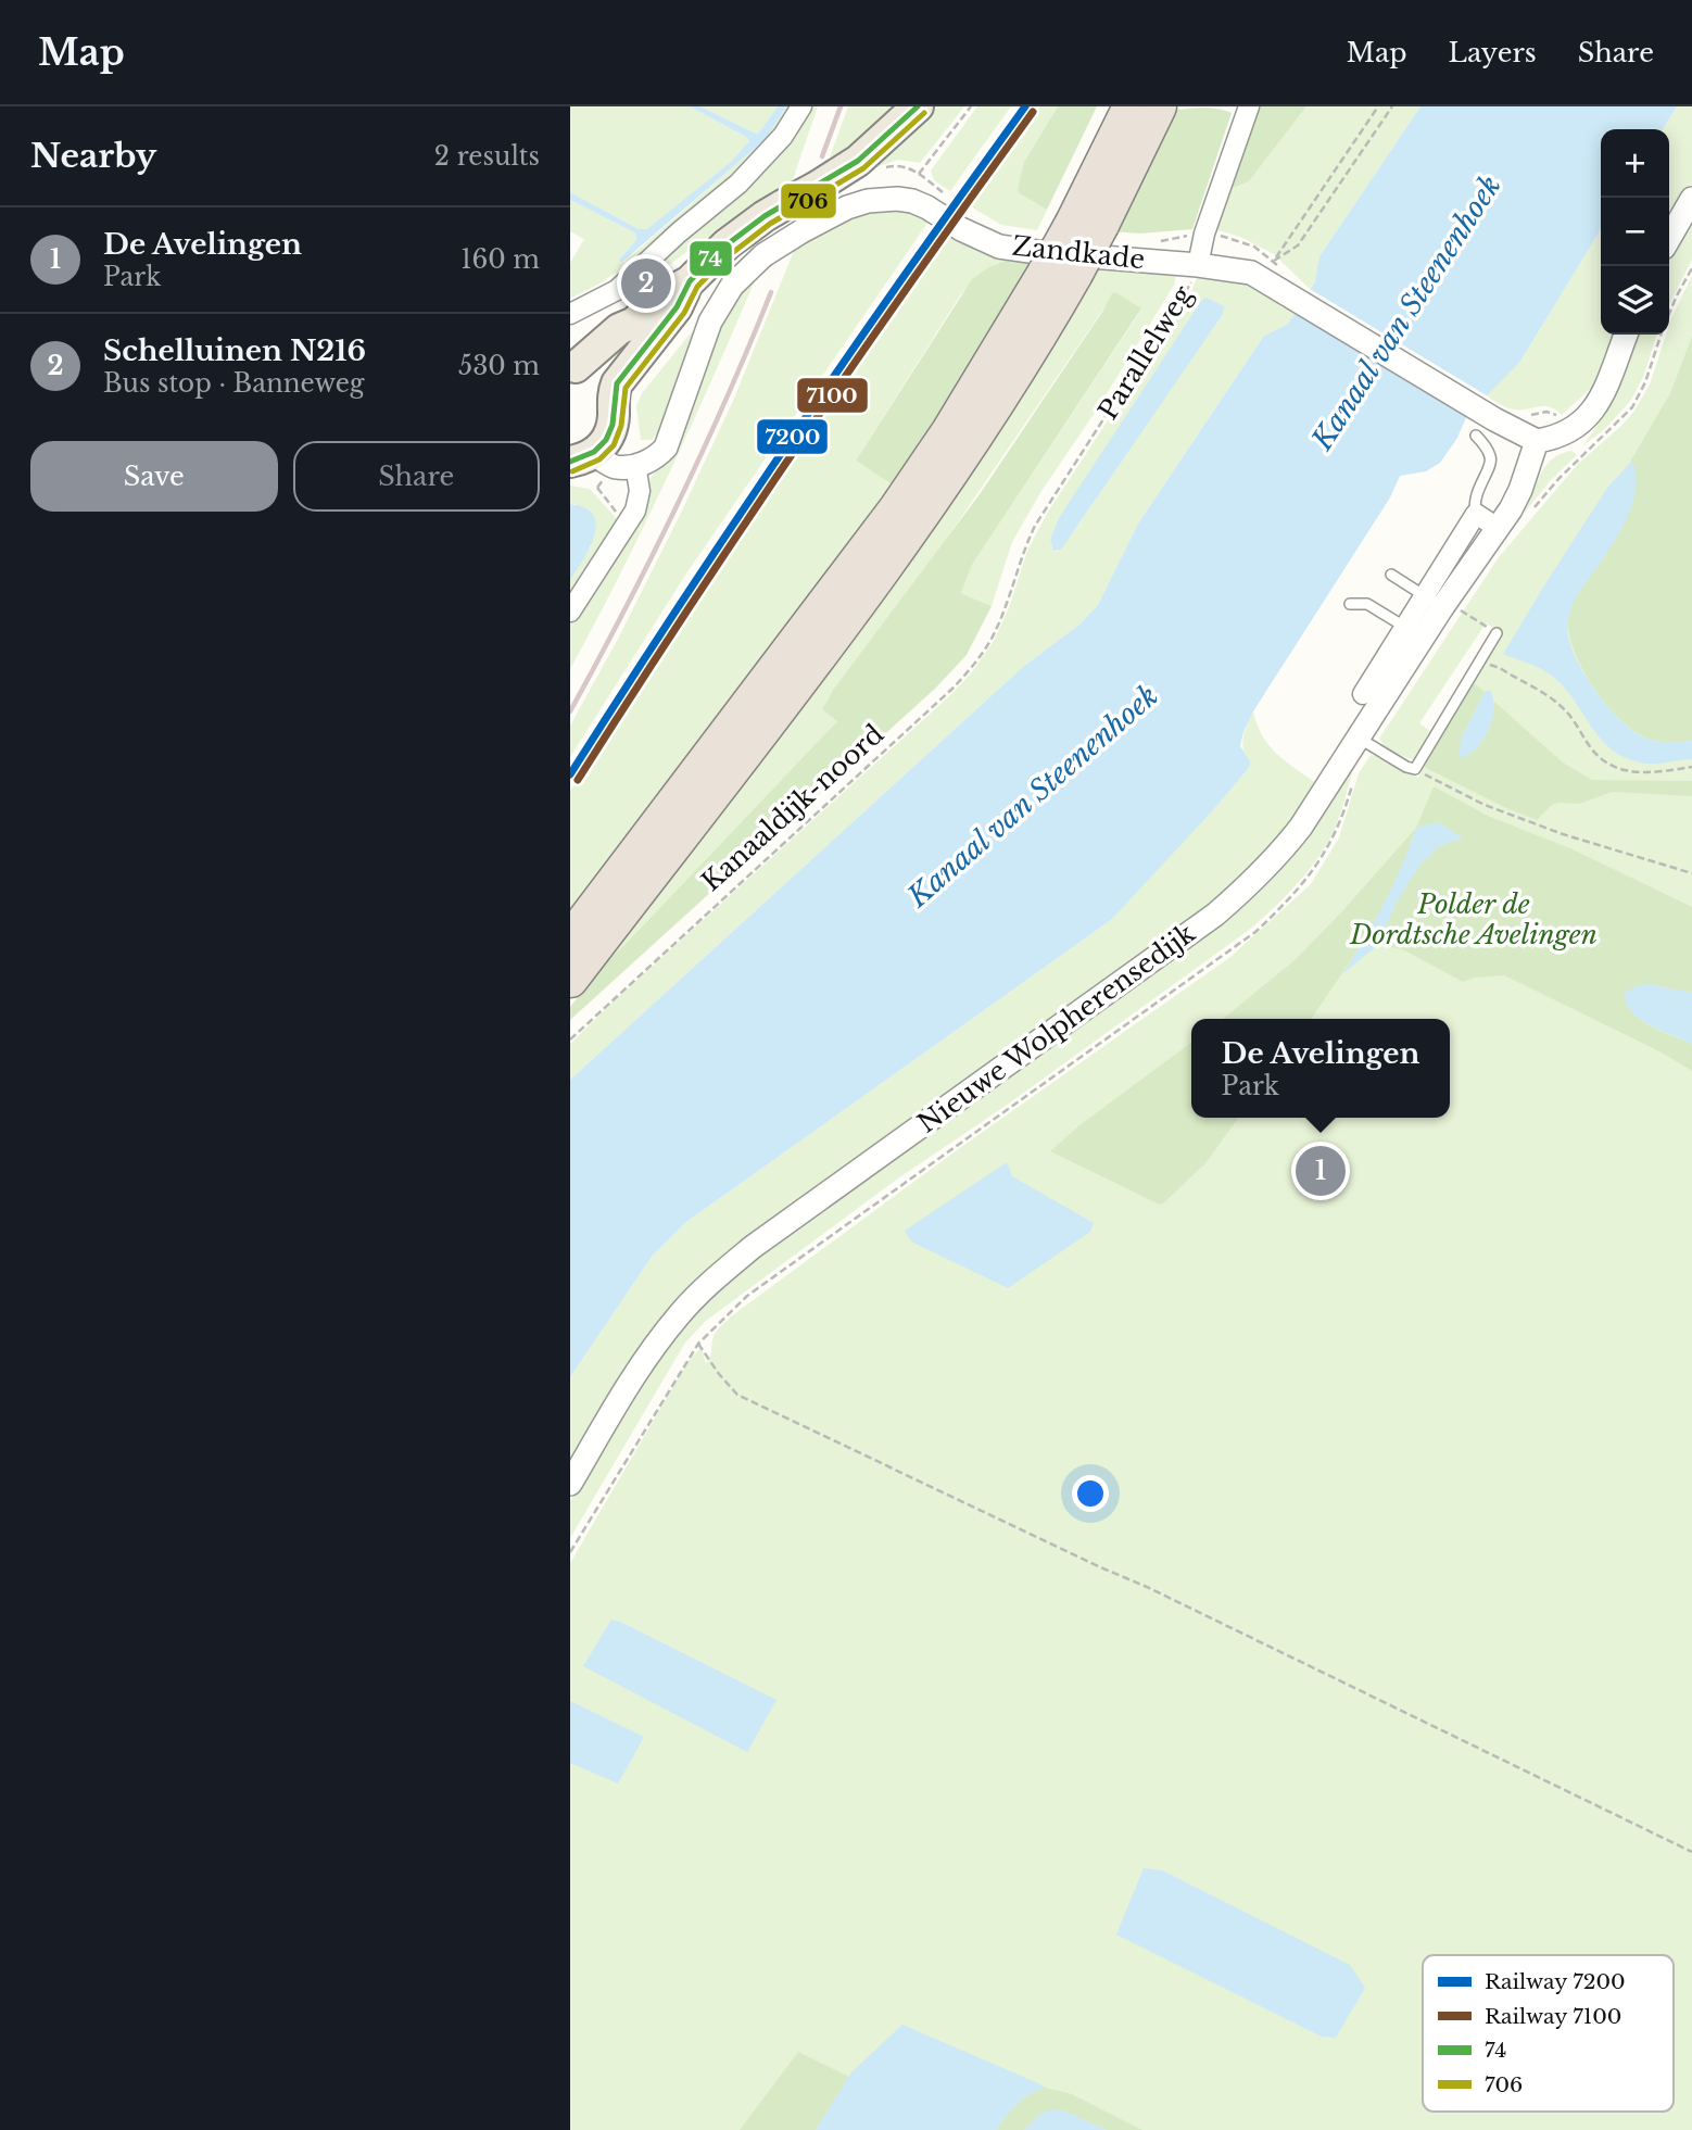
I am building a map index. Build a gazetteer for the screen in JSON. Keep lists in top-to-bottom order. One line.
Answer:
{"streets":{"street":["Zandkade","Parallelweg","Nieuwe Wolpherensedijk"],"path":["Kanaaldijk-noord"]},"crossings":[["Zandkade","Parallelweg"],["Zandkade","Nieuwe Wolpherensedijk"],["Parallelweg","Kanaaldijk-noord"]],"water":["Kanaal van Steenenhoek"],"parks":["Polder de Dordtsche Avelingen"],"lines":["rail line 7200","transit line 74","rail line 7100","transit line 706"],"legend":["Railway 7200","Railway 7100","74","706"],"page":{"header":"Map","nav":["Map","Layers","Share"],"heading":["Nearby","2 results"],"map_buttons":["+","−"],"list":[{"mark":"1","name":"De Avelingen","note":"Park","value":"160 m"},{"mark":"2","name":"Schelluinen N216","note":"Bus stop · Banneweg","value":"530 m"}],"pins":["2","1"],"buttons":["Save","Share"],"popup":["De Avelingen","Park"]}}
